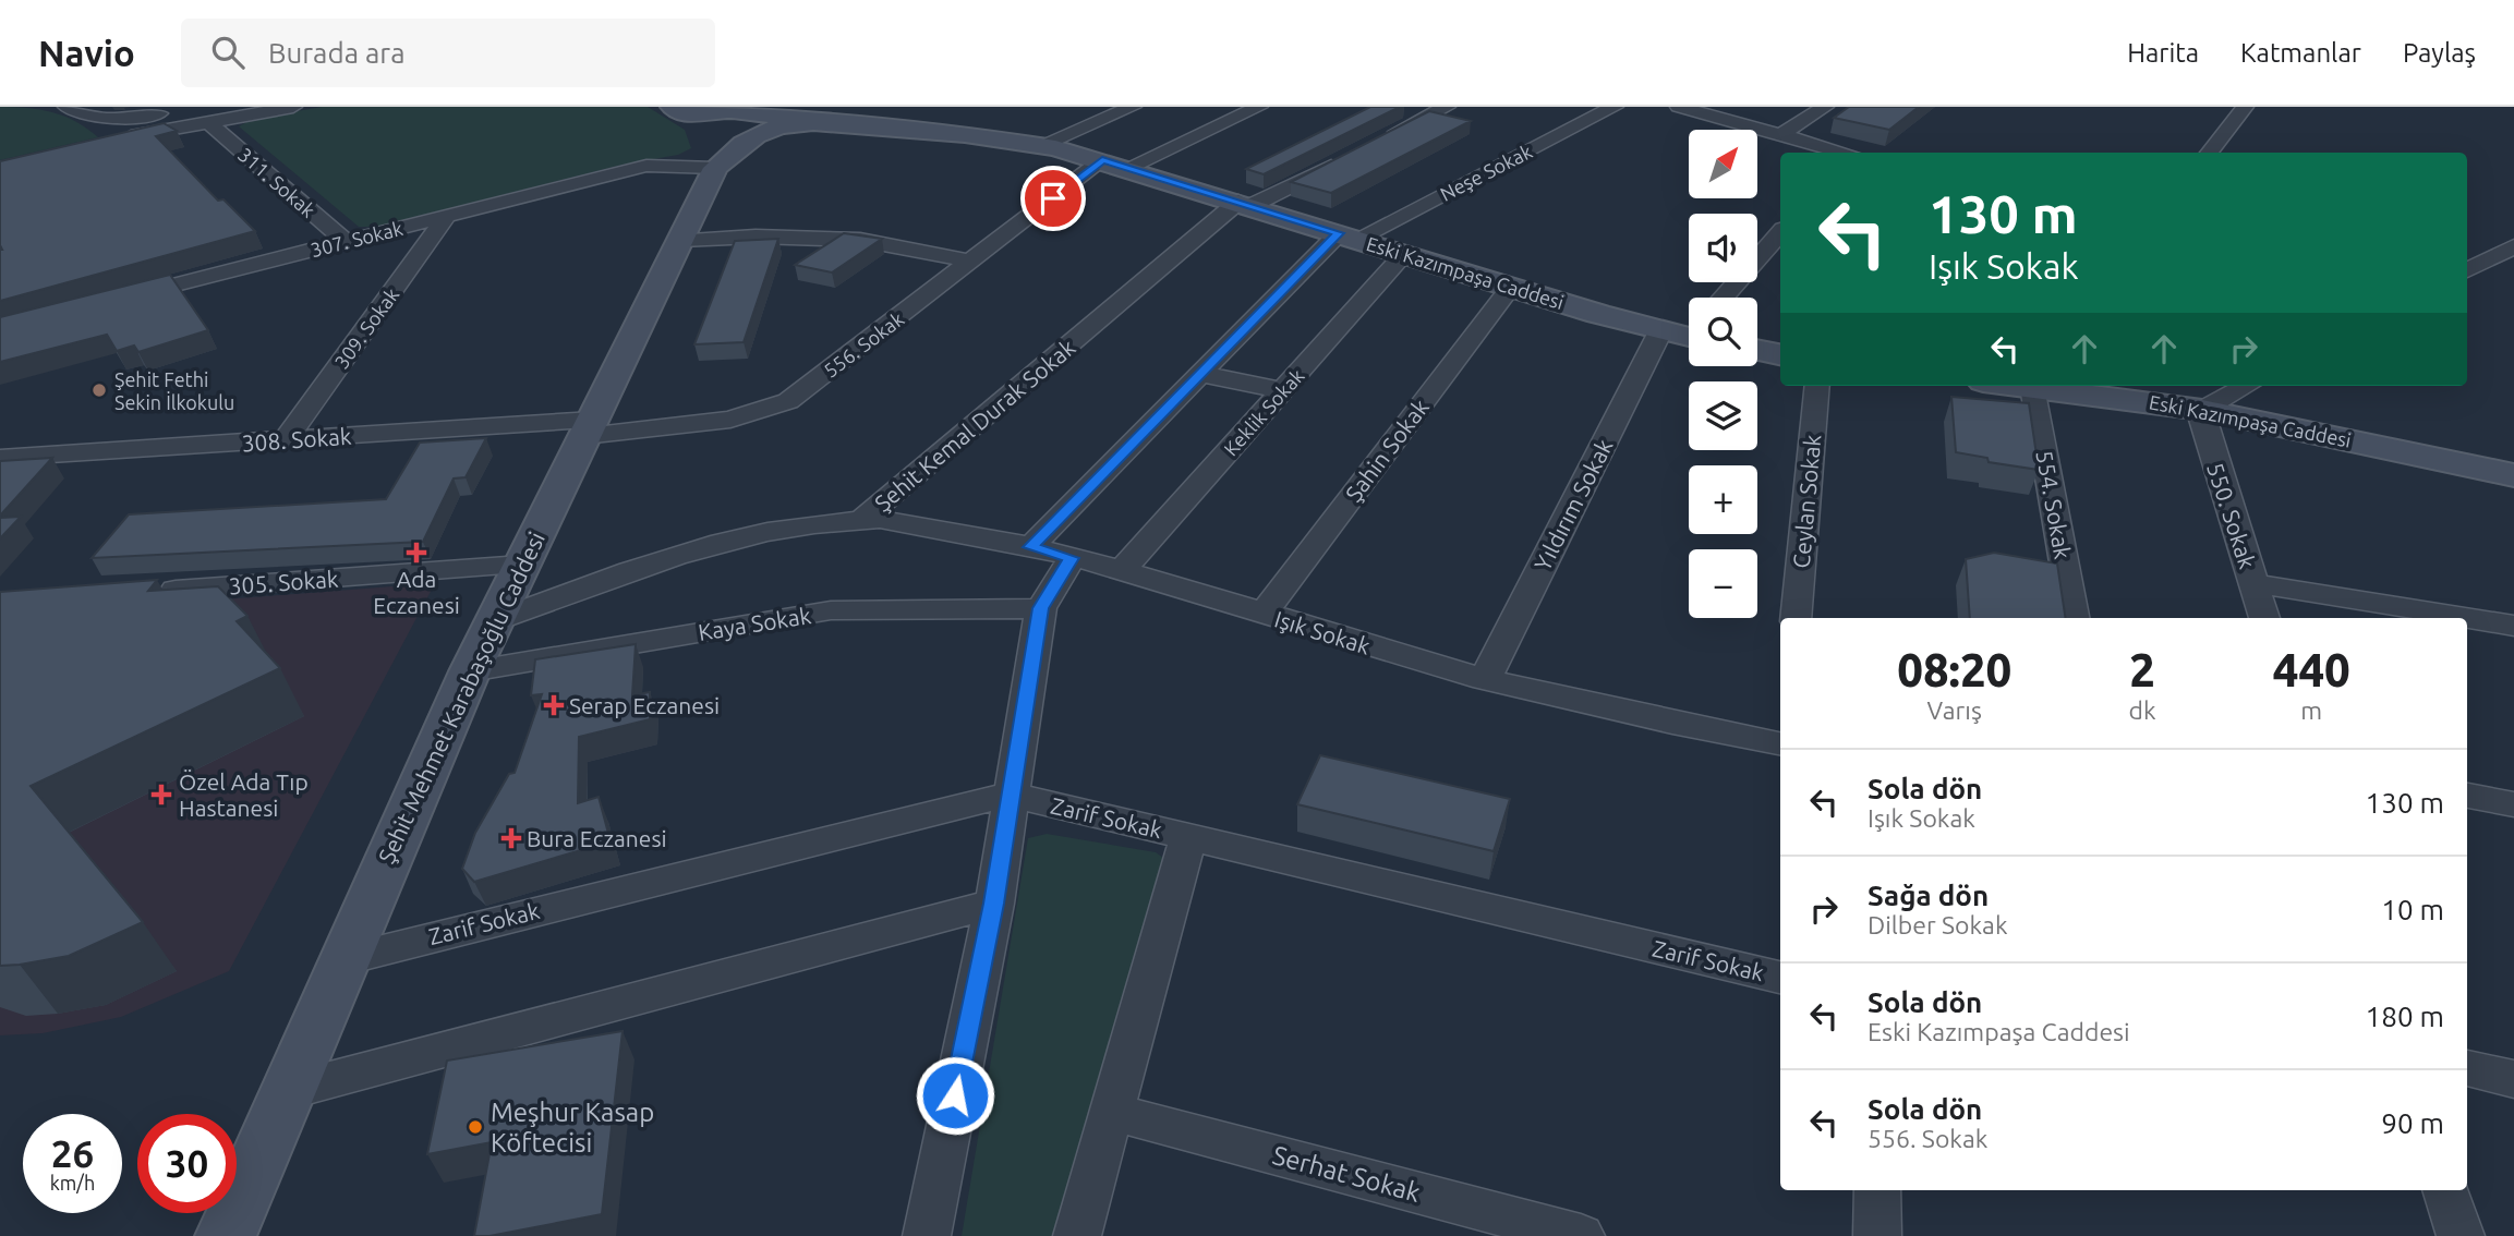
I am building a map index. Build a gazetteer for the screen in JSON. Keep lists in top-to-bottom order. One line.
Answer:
{"streets":{"main road":["Eski Kazımpaşa Caddesi","Şehit Mehmet Karabaşoğlu Caddesi"],"street":["Neşe Sokak","311. Sokak","307. Sokak","309. Sokak","556. Sokak","Keklik Sokak","Şehit Kemal Durak Sokak","308. Sokak","Şahin Sokak","Ceylan Sokak","Yıldırım Sokak","554. Sokak","550. Sokak","305. Sokak","Kaya Sokak","Işık Sokak","Zarif Sokak","Serhat Sokak"]},"crossings":[["Neşe Sokak","Eski Kazımpaşa Caddesi"],["Neşe Sokak","Işık Sokak"],["311. Sokak","307. Sokak"],["307. Sokak","309. Sokak"],["307. Sokak","Şehit Mehmet Karabaşoğlu Caddesi"],["Eski Kazımpaşa Caddesi","556. Sokak"],["Eski Kazımpaşa Caddesi","Keklik Sokak"],["Eski Kazımpaşa Caddesi","Şehit Kemal Durak Sokak"],["Eski Kazımpaşa Caddesi","Şahin Sokak"],["Eski Kazımpaşa Caddesi","Yıldırım Sokak"],["Eski Kazımpaşa Caddesi","550. Sokak"],["309. Sokak","308. Sokak"],["556. Sokak","308. Sokak"],["556. Sokak","Şehit Mehmet Karabaşoğlu Caddesi"],["Keklik Sokak","Işık Sokak"],["Şehit Kemal Durak Sokak","Işık Sokak"],["Şehit Kemal Durak Sokak","Şehit Mehmet Karabaşoğlu Caddesi"],["308. Sokak","Şehit Mehmet Karabaşoğlu Caddesi"],["Şahin Sokak","Işık Sokak"],["Yıldırım Sokak","Işık Sokak"],["305. Sokak","Şehit Mehmet Karabaşoğlu Caddesi"],["Kaya Sokak","Şehit Mehmet Karabaşoğlu Caddesi"],["Şehit Mehmet Karabaşoğlu Caddesi","Zarif Sokak"]],"places":{"other":["Şehit Fethi Sekin İlkokulu","Meşhur Kasap Köftecisi"],"health":["Ada Eczanesi","Serap Eczanesi","Özel Ada Tıp Hastanesi","Bura Eczanesi"]},"north":"top right","page":{"header":"Navio","search":"Burada ara","nav":["Harita","Katmanlar","Paylaş"],"map_buttons":["+","−"],"turn":["130 m","Işık Sokak"],"eta":["08:20","Varış","2","dk","440","m"],"list":[{"name":"Sola dön","note":"Işık Sokak","value":"130 m"},{"name":"Sağa dön","note":"Dilber Sokak","value":"10 m"},{"name":"Sola dön","note":"Eski Kazımpaşa Caddesi","value":"180 m"},{"name":"Sola dön","note":"556. Sokak","value":"90 m"}],"speed":"26 km/h","limit":"30"}}
